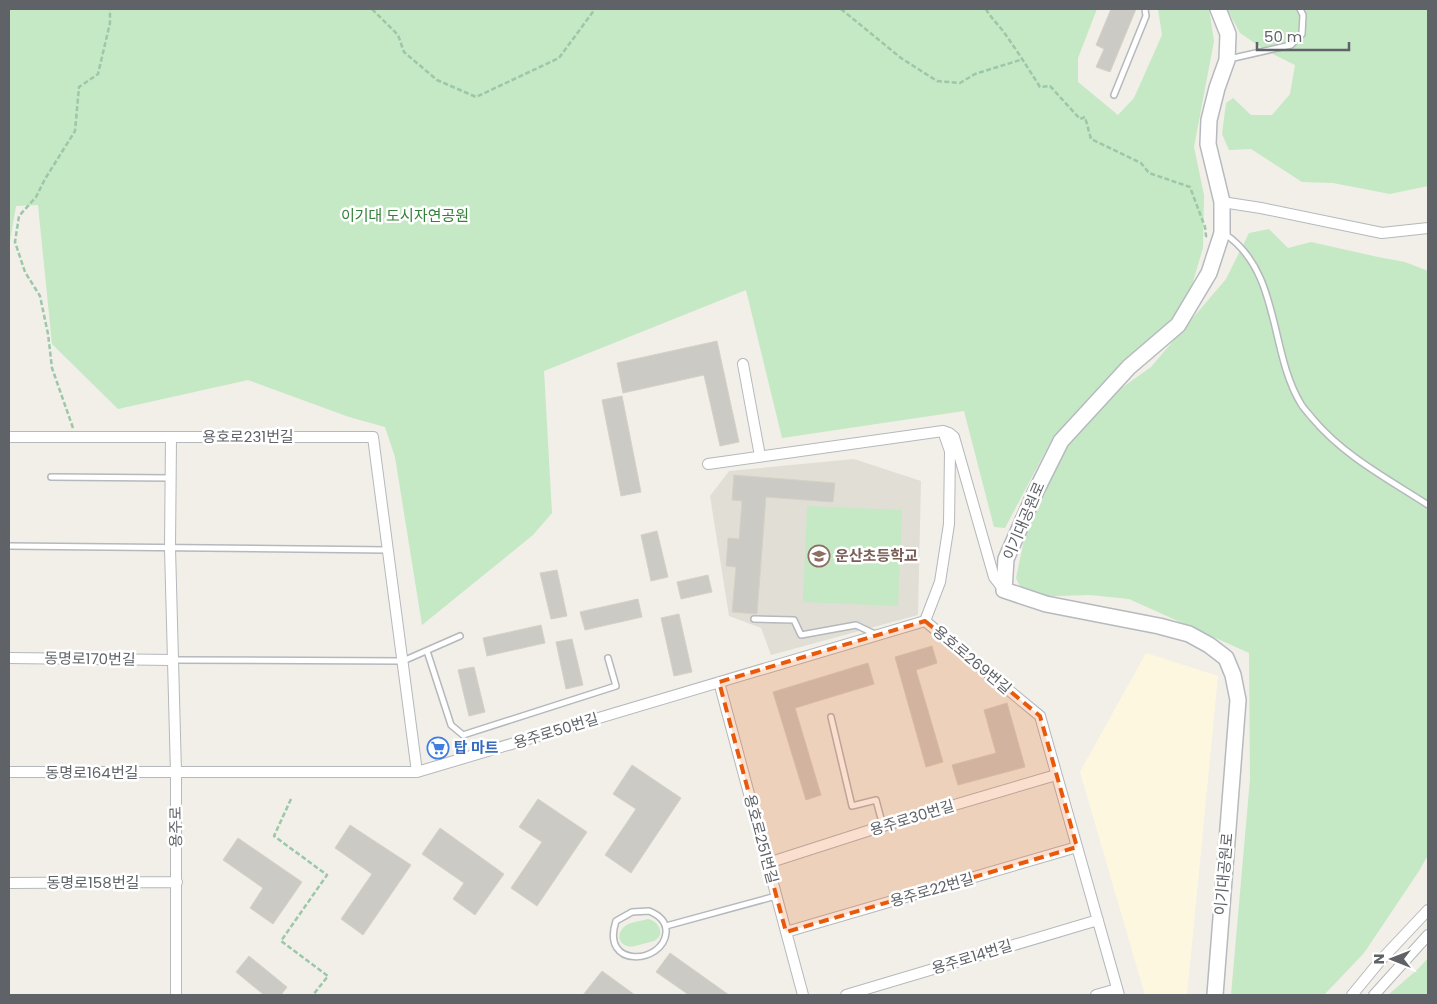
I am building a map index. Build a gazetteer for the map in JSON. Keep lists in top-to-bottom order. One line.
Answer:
{"streets":{"street":["용호로231번길","이기대공원로","동명로170번길","용호로269번길","용주로50번길","동명로164번길","용주로30번길","용주로","용호로251번길","동명로158번길","용주로22번길","용주로14번길"]},"crossings":[["용호로231번길","용주로50번길"],["용호로231번길","용주로"],["동명로170번길","용주로"],["용호로269번길","용주로50번길"],["용호로269번길","용주로30번길"],["용호로269번길","용주로22번길"],["용호로269번길","용주로14번길"],["용주로50번길","동명로164번길"],["용주로50번길","용주로"],["용주로50번길","용호로251번길"],["동명로164번길","용주로"],["용주로30번길","용호로251번길"],["용주로","동명로158번길"],["용호로251번길","용주로22번길"]],"parks":["이기대 도시자연공원"],"places":{"school or university":["운산초등학교"],"supermarket":["탑 마트"]},"scale_bar":"50 m","north":"left"}
